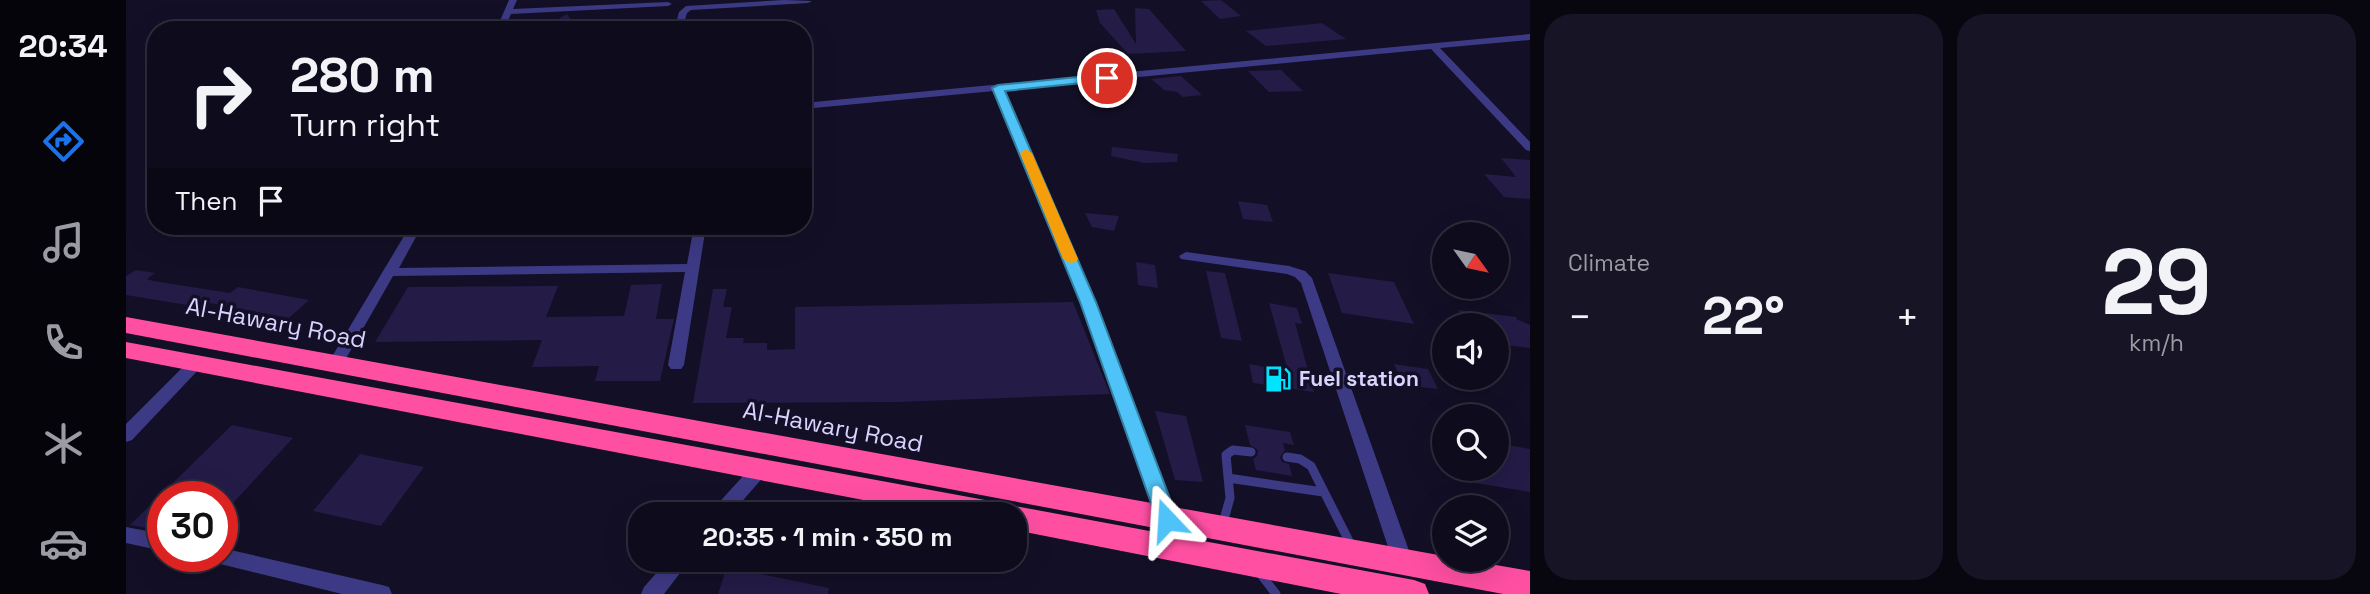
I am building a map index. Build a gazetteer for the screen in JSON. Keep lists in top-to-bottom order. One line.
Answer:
{"streets":{"highway":["Al-Hawary Road"]},"places":{"fuel station":["Fuel station"]},"north":"bottom right","page":{"tabs":"20:34","tile":["Climate",["29","km/h"]],"turn":["280 m","Turn right"],"then":"Then","heat":["−","22°","+"],"limit":"30","trip":"20:35 · 1 min · 350 m"}}
